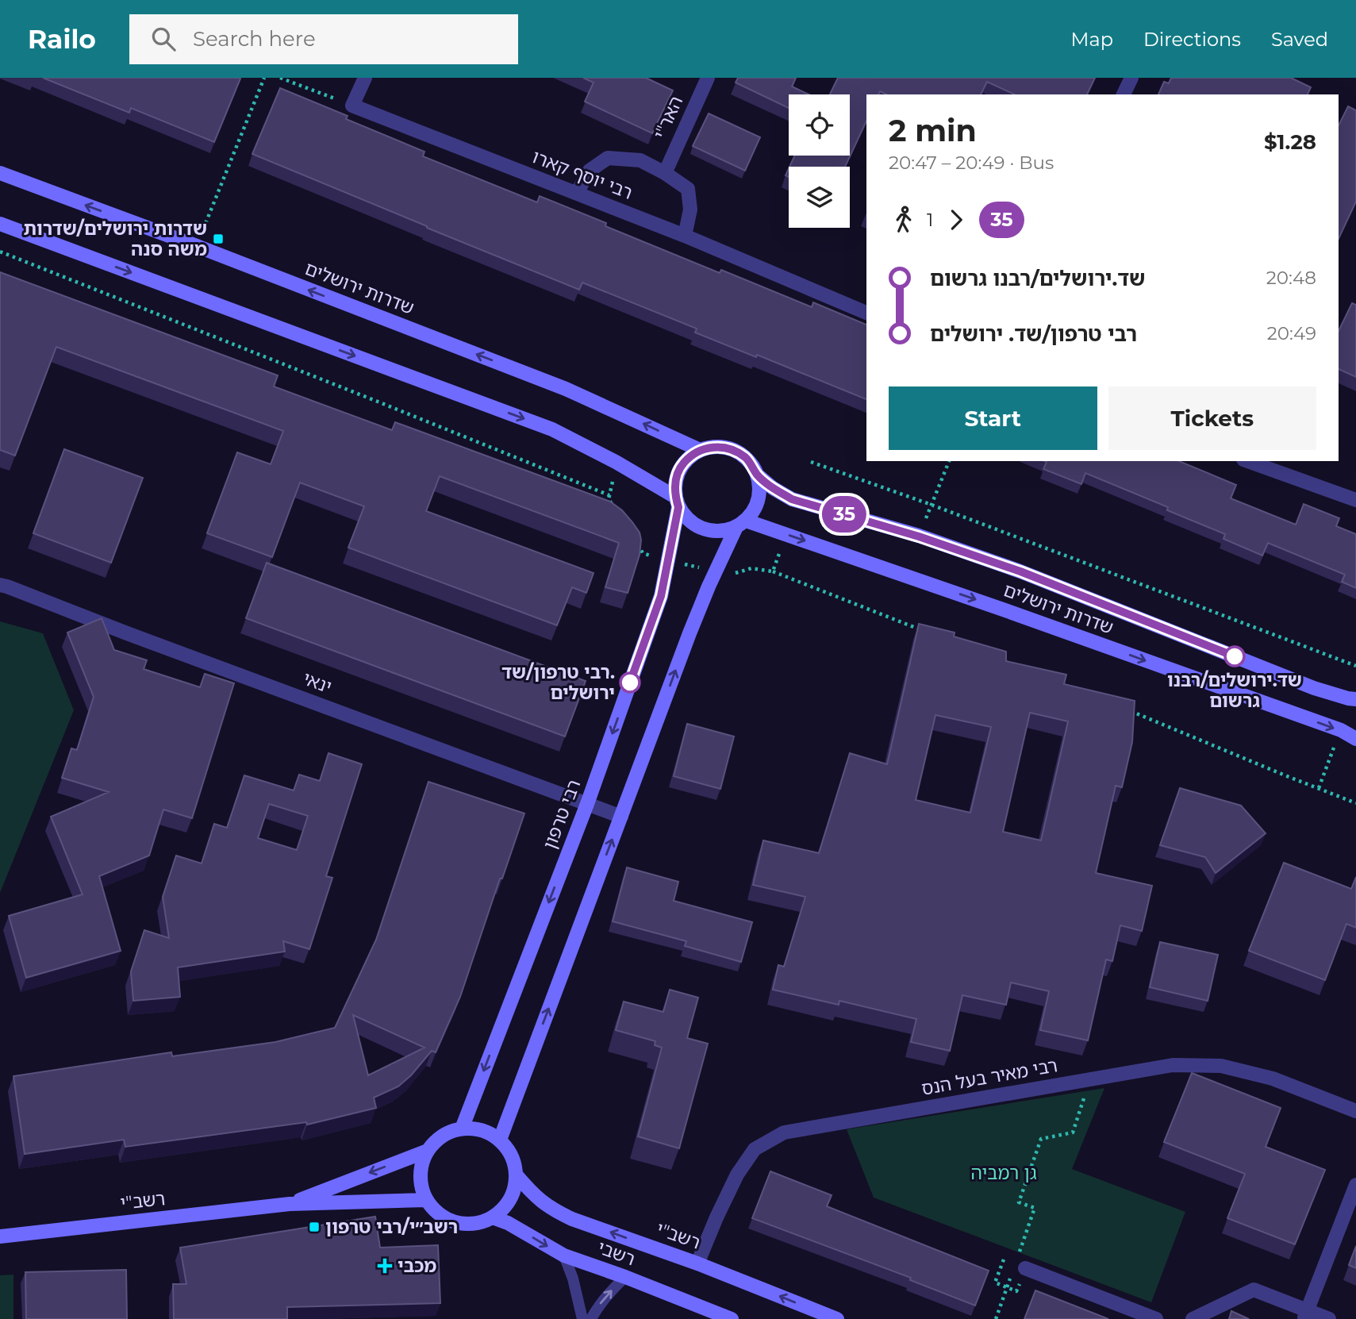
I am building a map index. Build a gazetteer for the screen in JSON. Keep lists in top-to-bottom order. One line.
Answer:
{"streets":{"main road":["שדרות ירושלים","רבי טרפון","רשב\"י","רשבי"],"street":["האר\"י","רבי יוסף קארו","ינאי","רבי מאיר בעל הנס"]},"crossings":[["שדרות ירושלים","רבי טרפון"],["ינאי","רבי טרפון"],["רבי טרפון","רשב\"י"],["רבי טרפון","רשבי"],["רבי מאיר בעל הנס","רשב\"י"],["רשב\"י","רשבי"]],"parks":["גן רמביה"],"places":{"transit":["שדרות ירושלים/שדרות משה סנה","רשב״י/רבי טרפון"],"other":["שד.ירושלים/רבנו גרשום","רבי טרפון/שד. ירושלים"],"health":["מכבי"]},"lines":["bus line 35"],"page":{"header":"Railo","search":"Search here","nav":["Map","Directions","Saved"],"on_map":"35","heading":["2 min","20:47 – 20:49 · Bus","$1.28"],"legs":["1","35"],"list":[{"name":"שד.ירושלים/רבנו גרשום","value":"20:48"},{"name":"רבי טרפון/שד. ירושלים","value":"20:49"}],"buttons":["Start","Tickets"]}}
